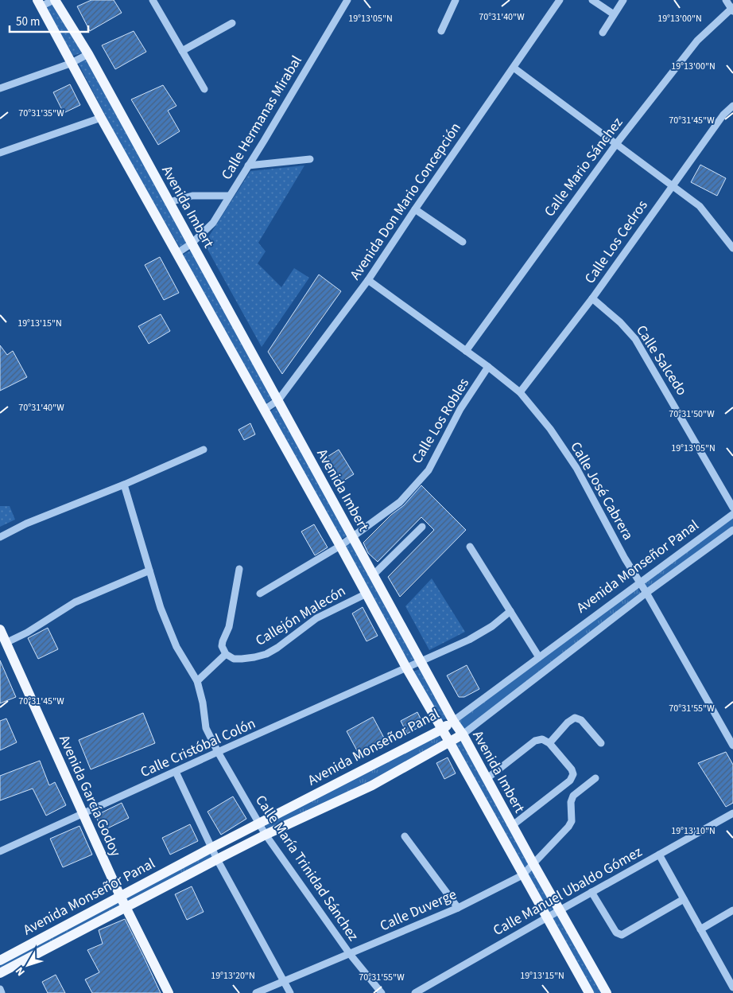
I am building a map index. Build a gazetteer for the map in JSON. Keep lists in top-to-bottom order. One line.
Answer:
{"streets":{"main road":["Avenida Imbert","Avenida Monseñor Panal","Avenida García Godoy"],"street":["Calle Hermanas Mirabal","Calle Mario Sánchez","Avenida Don Mario Concepción","Calle Los Cedros","Calle Salcedo","Calle Los Robles","Calle José Cabrera","Callejón Malecón","Calle Cristóbal Colón","Calle María Trinidad Sánchez","Calle Manuel Ubaldo Gómez","Calle Duverge"]},"crossings":[["Calle Hermanas Mirabal","Avenida Imbert"],["Calle Mario Sánchez","Calle José Cabrera"],["Avenida Don Mario Concepción","Avenida Imbert"],["Avenida Don Mario Concepción","Calle José Cabrera"],["Avenida Imbert","Calle Los Robles"],["Avenida Imbert","Avenida Monseñor Panal"],["Avenida Imbert","Callejón Malecón"],["Avenida Imbert","Calle Cristóbal Colón"],["Avenida Imbert","Calle Manuel Ubaldo Gómez"],["Avenida Imbert","Calle Duverge"],["Calle Los Cedros","Calle Salcedo"],["Calle Los Cedros","Calle José Cabrera"],["Calle Los Robles","Calle José Cabrera"],["Calle José Cabrera","Avenida Monseñor Panal"],["Avenida Monseñor Panal","Avenida García Godoy"],["Avenida Monseñor Panal","Calle María Trinidad Sánchez"],["Calle Cristóbal Colón","Avenida García Godoy"],["Calle Cristóbal Colón","Calle María Trinidad Sánchez"],["Calle María Trinidad Sánchez","Calle Duverge"]],"scale_bar":"50 m","north":"bottom left","coordinates":["70°31'40\"W","19°13'05\"N","19°13'00\"N","70°31'35\"W","70°31'45\"W","19°13'15\"N","70°31'50\"W","70°31'55\"W","19°13'10\"N","19°13'20\"N"]}
